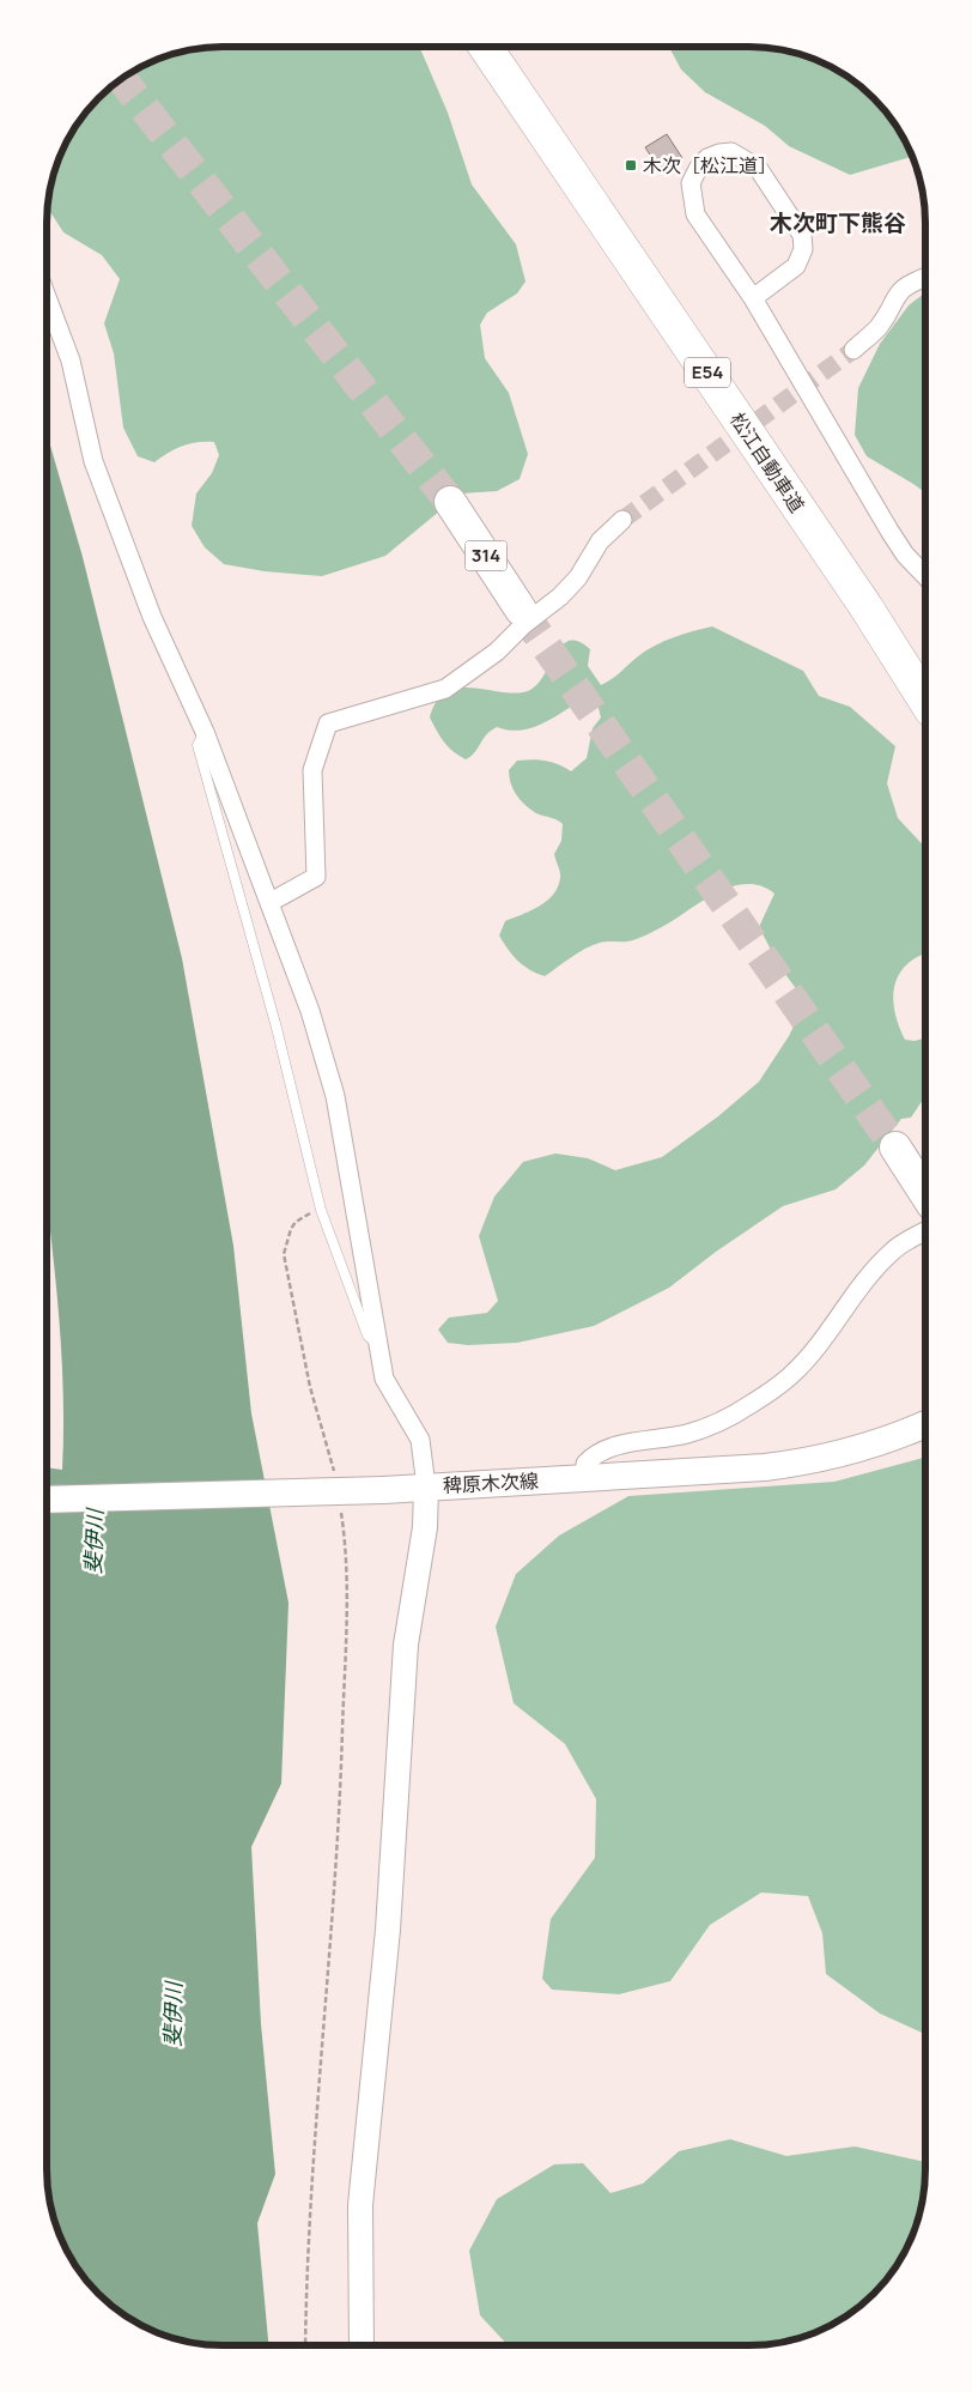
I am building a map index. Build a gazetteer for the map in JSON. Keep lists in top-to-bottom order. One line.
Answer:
{"streets":{"highway":["E54","松江自動車道","314"],"main road":["稗原木次線"]},"districts":["木次町下熊谷"],"water":["斐伊川"],"places":{"transit":["木次［松江道］"]}}
